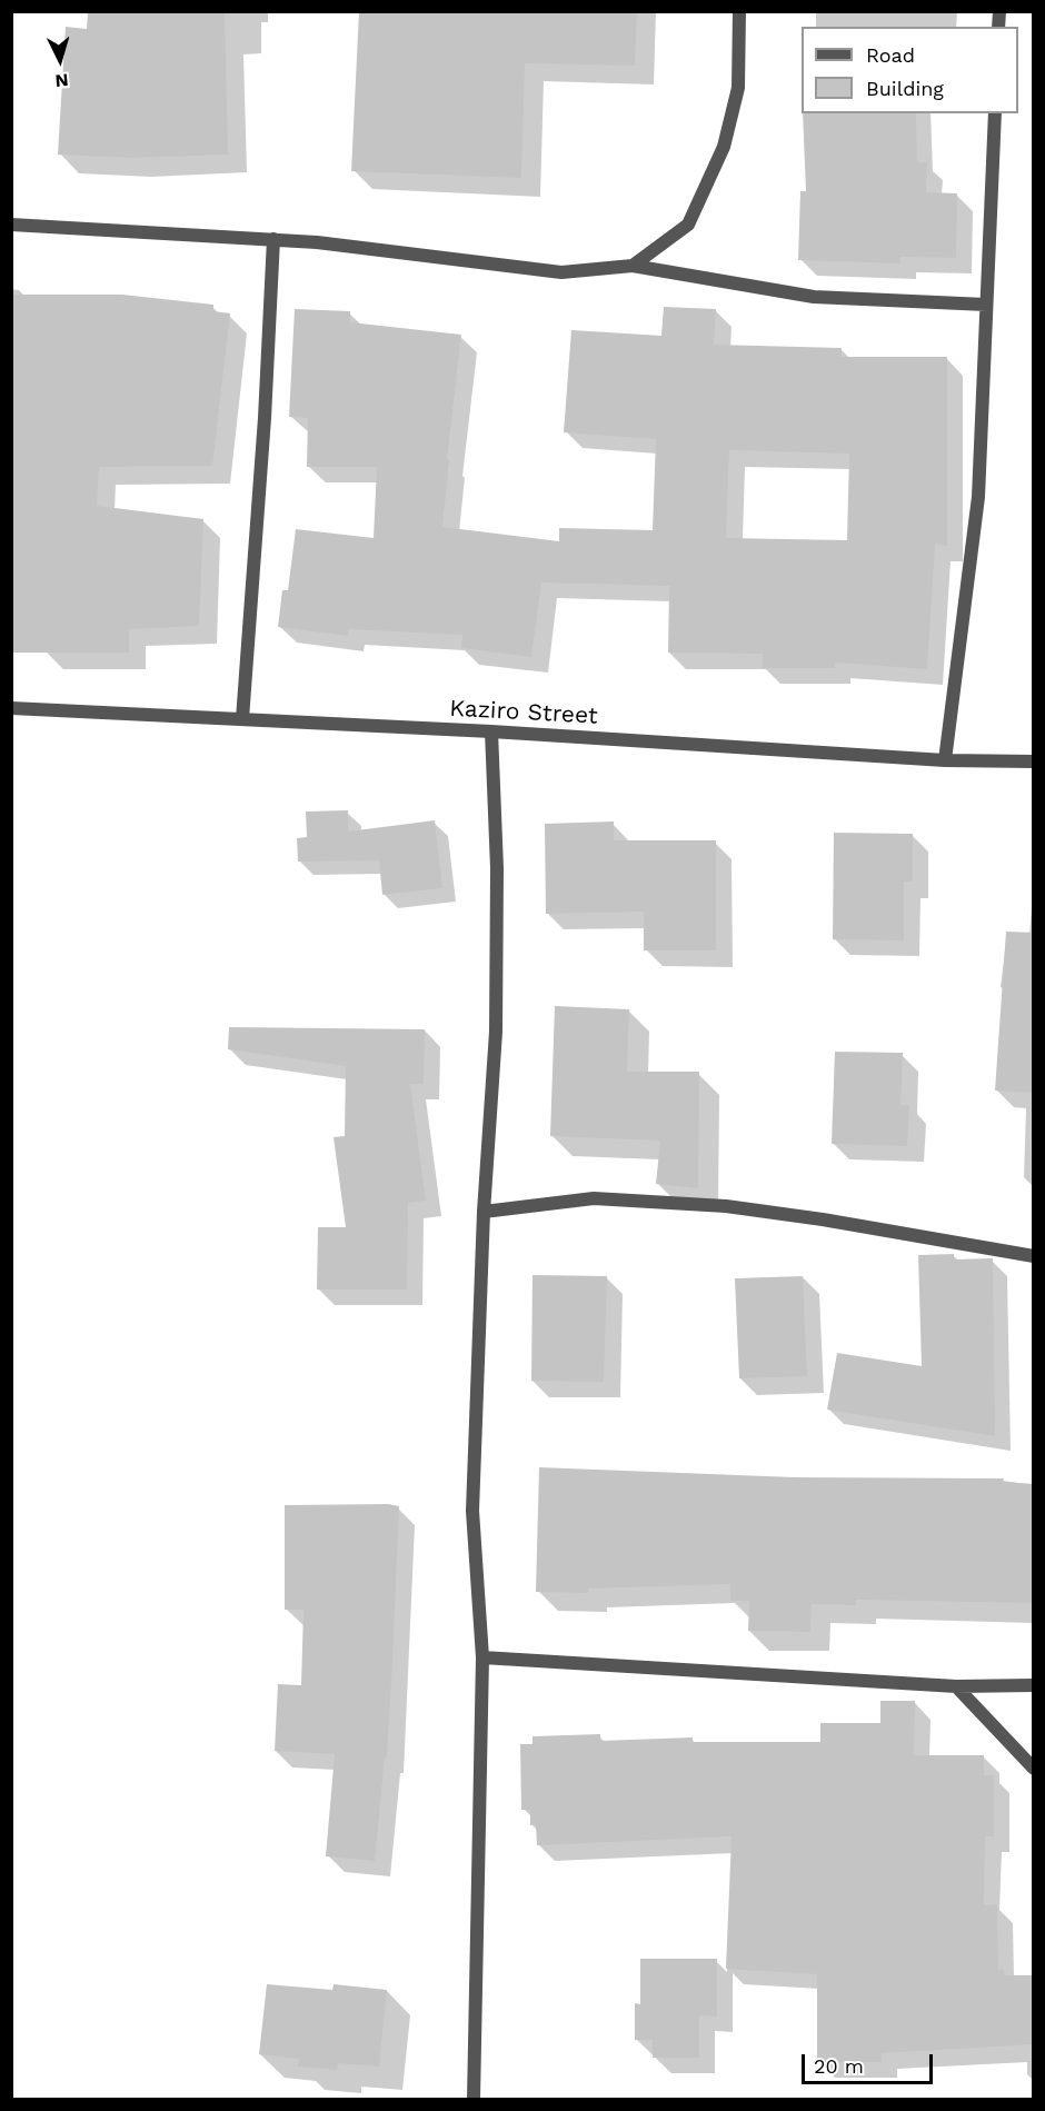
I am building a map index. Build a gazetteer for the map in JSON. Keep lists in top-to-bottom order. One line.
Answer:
{"streets":{"street":["Kaziro Street"]},"legend":["Road","Building"],"scale_bar":"20 m","north":"bottom"}
